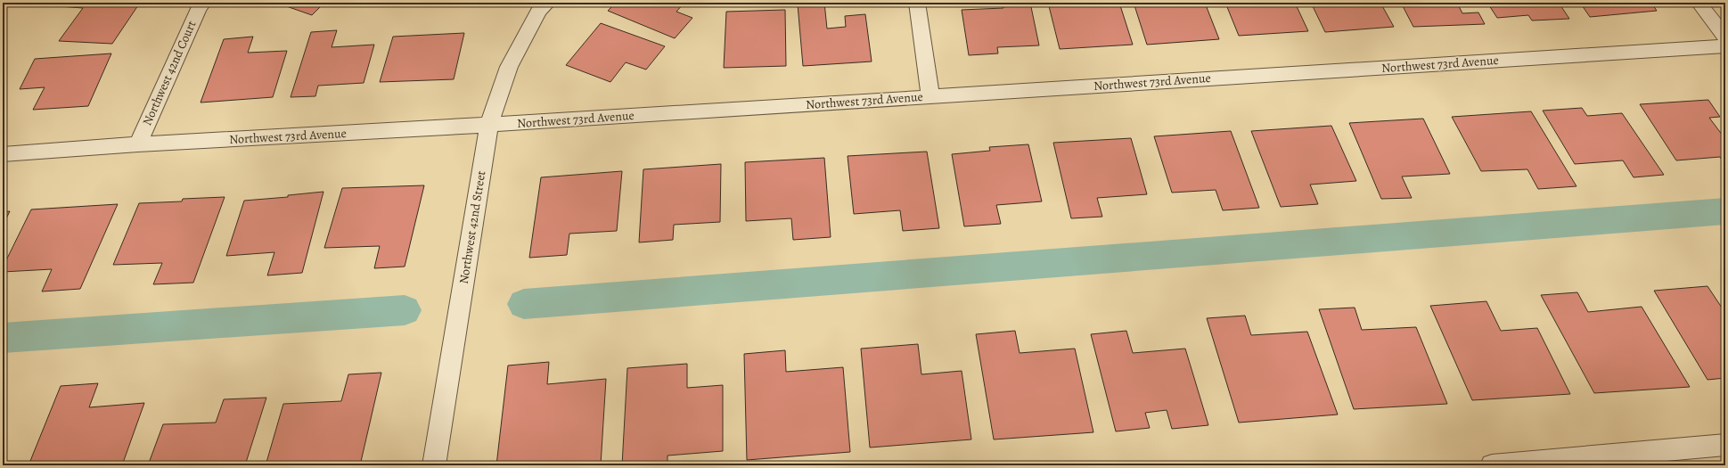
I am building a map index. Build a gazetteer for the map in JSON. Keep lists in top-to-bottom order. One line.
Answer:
{"streets":{"street":["Northwest 73rd Avenue","Northwest 42nd Court","Northwest 42nd Street"]},"crossings":[["Northwest 73rd Avenue","Northwest 42nd Court"],["Northwest 73rd Avenue","Northwest 42nd Street"]]}
